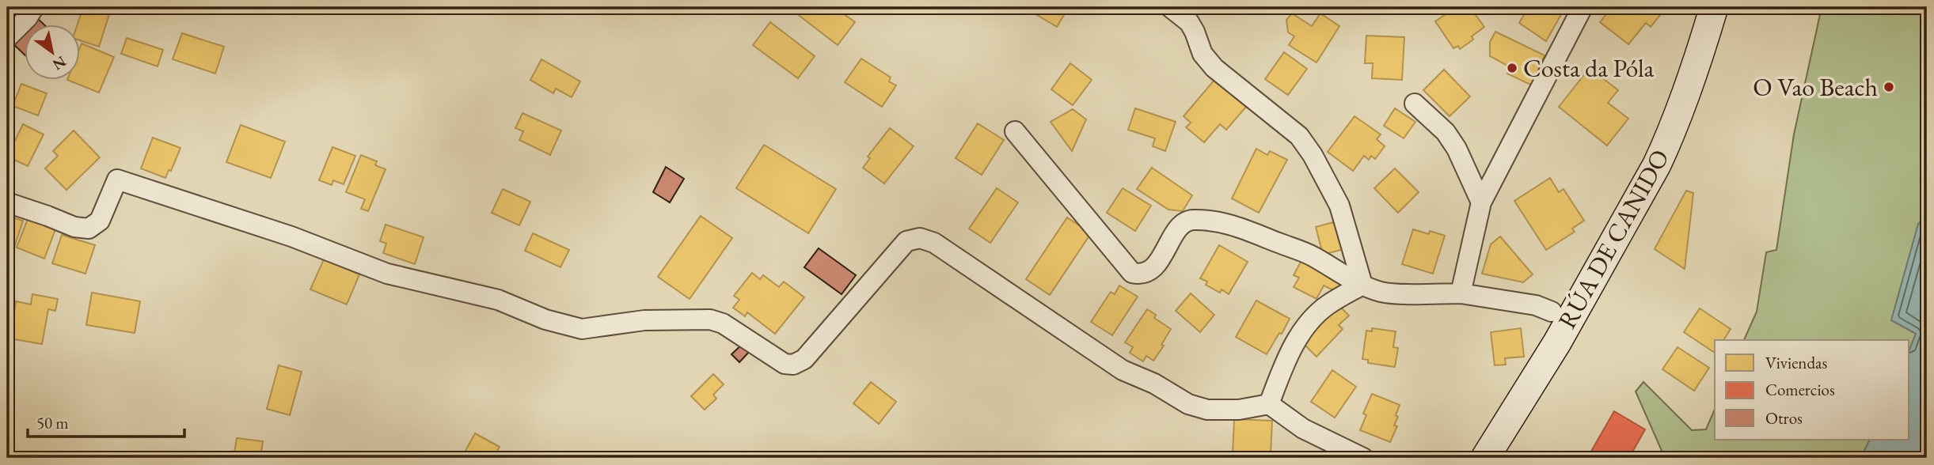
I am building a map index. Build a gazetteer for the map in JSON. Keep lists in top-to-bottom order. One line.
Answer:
{"streets":{"main road":["RÚA DE CANIDO"]},"places":["Costa da Póla","O Vao Beach"],"legend":["Viviendas","Comercios","Otros"],"scale_bar":"50 m","north":"bottom right"}
